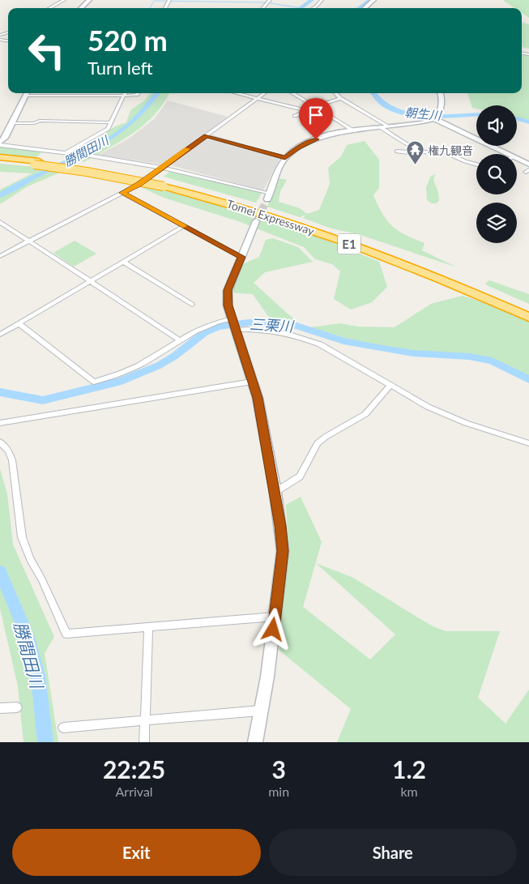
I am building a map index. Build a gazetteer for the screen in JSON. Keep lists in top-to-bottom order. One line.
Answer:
{"streets":{"highway":["Tomei Expressway","E1"]},"water":["朝生川","勝間田川","三栗川"],"places":{"temple":["権九観音"]},"page":{"turn":["520 m","Turn left"],"eta":["22:25","Arrival","3","min","1.2","km"],"buttons":["Exit","Share"]}}
